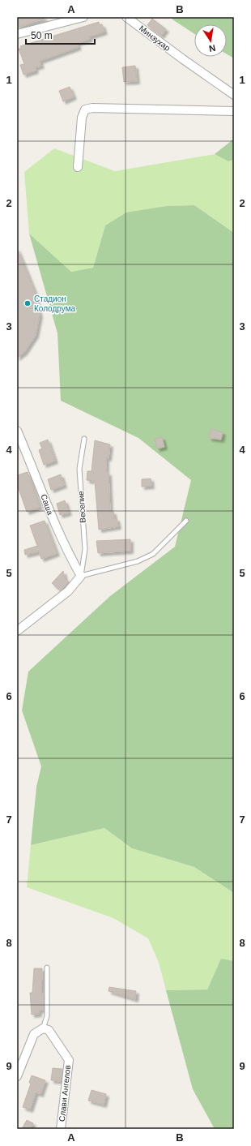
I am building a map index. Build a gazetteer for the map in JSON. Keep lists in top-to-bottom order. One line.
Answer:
{"streets":{"street":["Минзухар","Саша","Слави Ангелов"],"lane":["Веселие"]},"crossings":[["Саша","Веселие"]],"places":["Стадион Колодрума"],"scale_bar":"50 m","north":"bottom","grid":{"columns":["A","B"],"rows":["1","2","3","4","5","6","7","8","9"]}}
